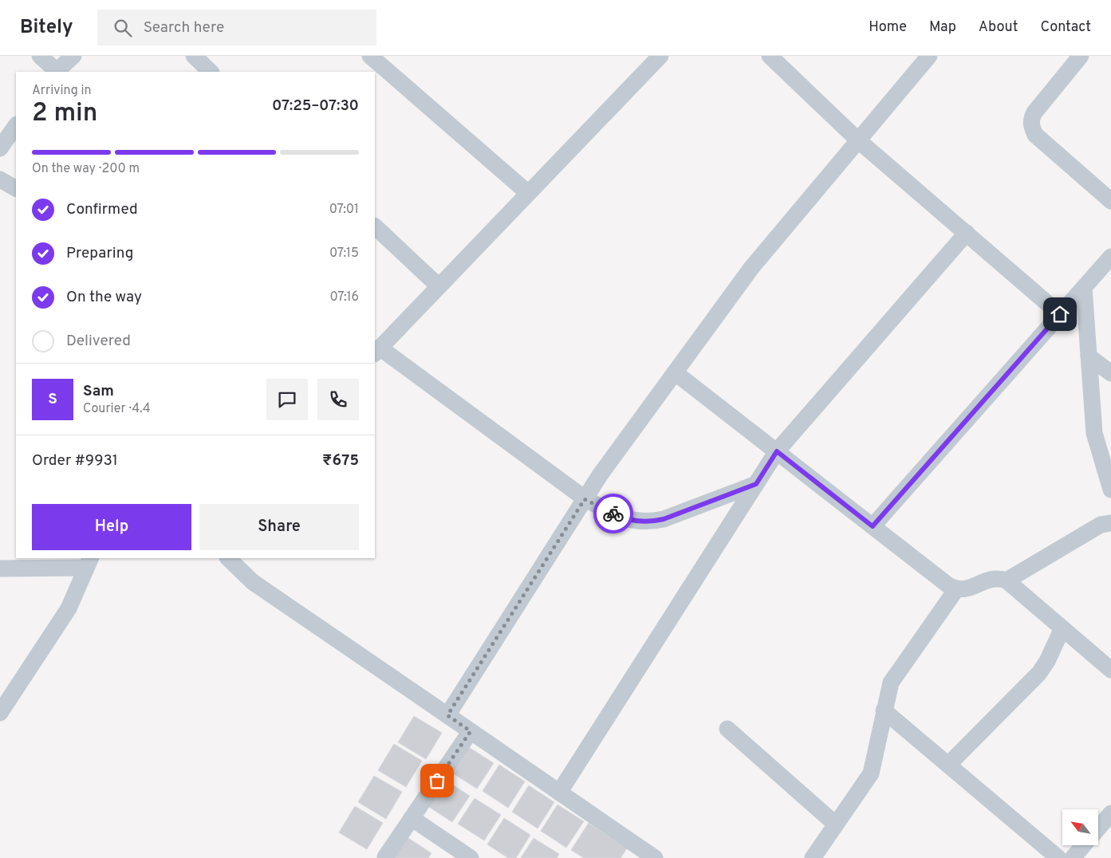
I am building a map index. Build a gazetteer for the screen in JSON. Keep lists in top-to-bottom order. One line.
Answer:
{"north":"top left","page":{"header":"Bitely","search":"Search here","nav":["Home","Map","About","Contact"],"heading":["2 min","Arriving in","07:25–07:30"],"panel":["Sam","Courier · 4.4","Order #9931","₹675"],"bar":"On the way · 200 m","list":[["Confirmed","07:01"],["Preparing","07:15"],["On the way","07:16"],"Delivered"],"round":"S","buttons":["Help","Share"]}}
